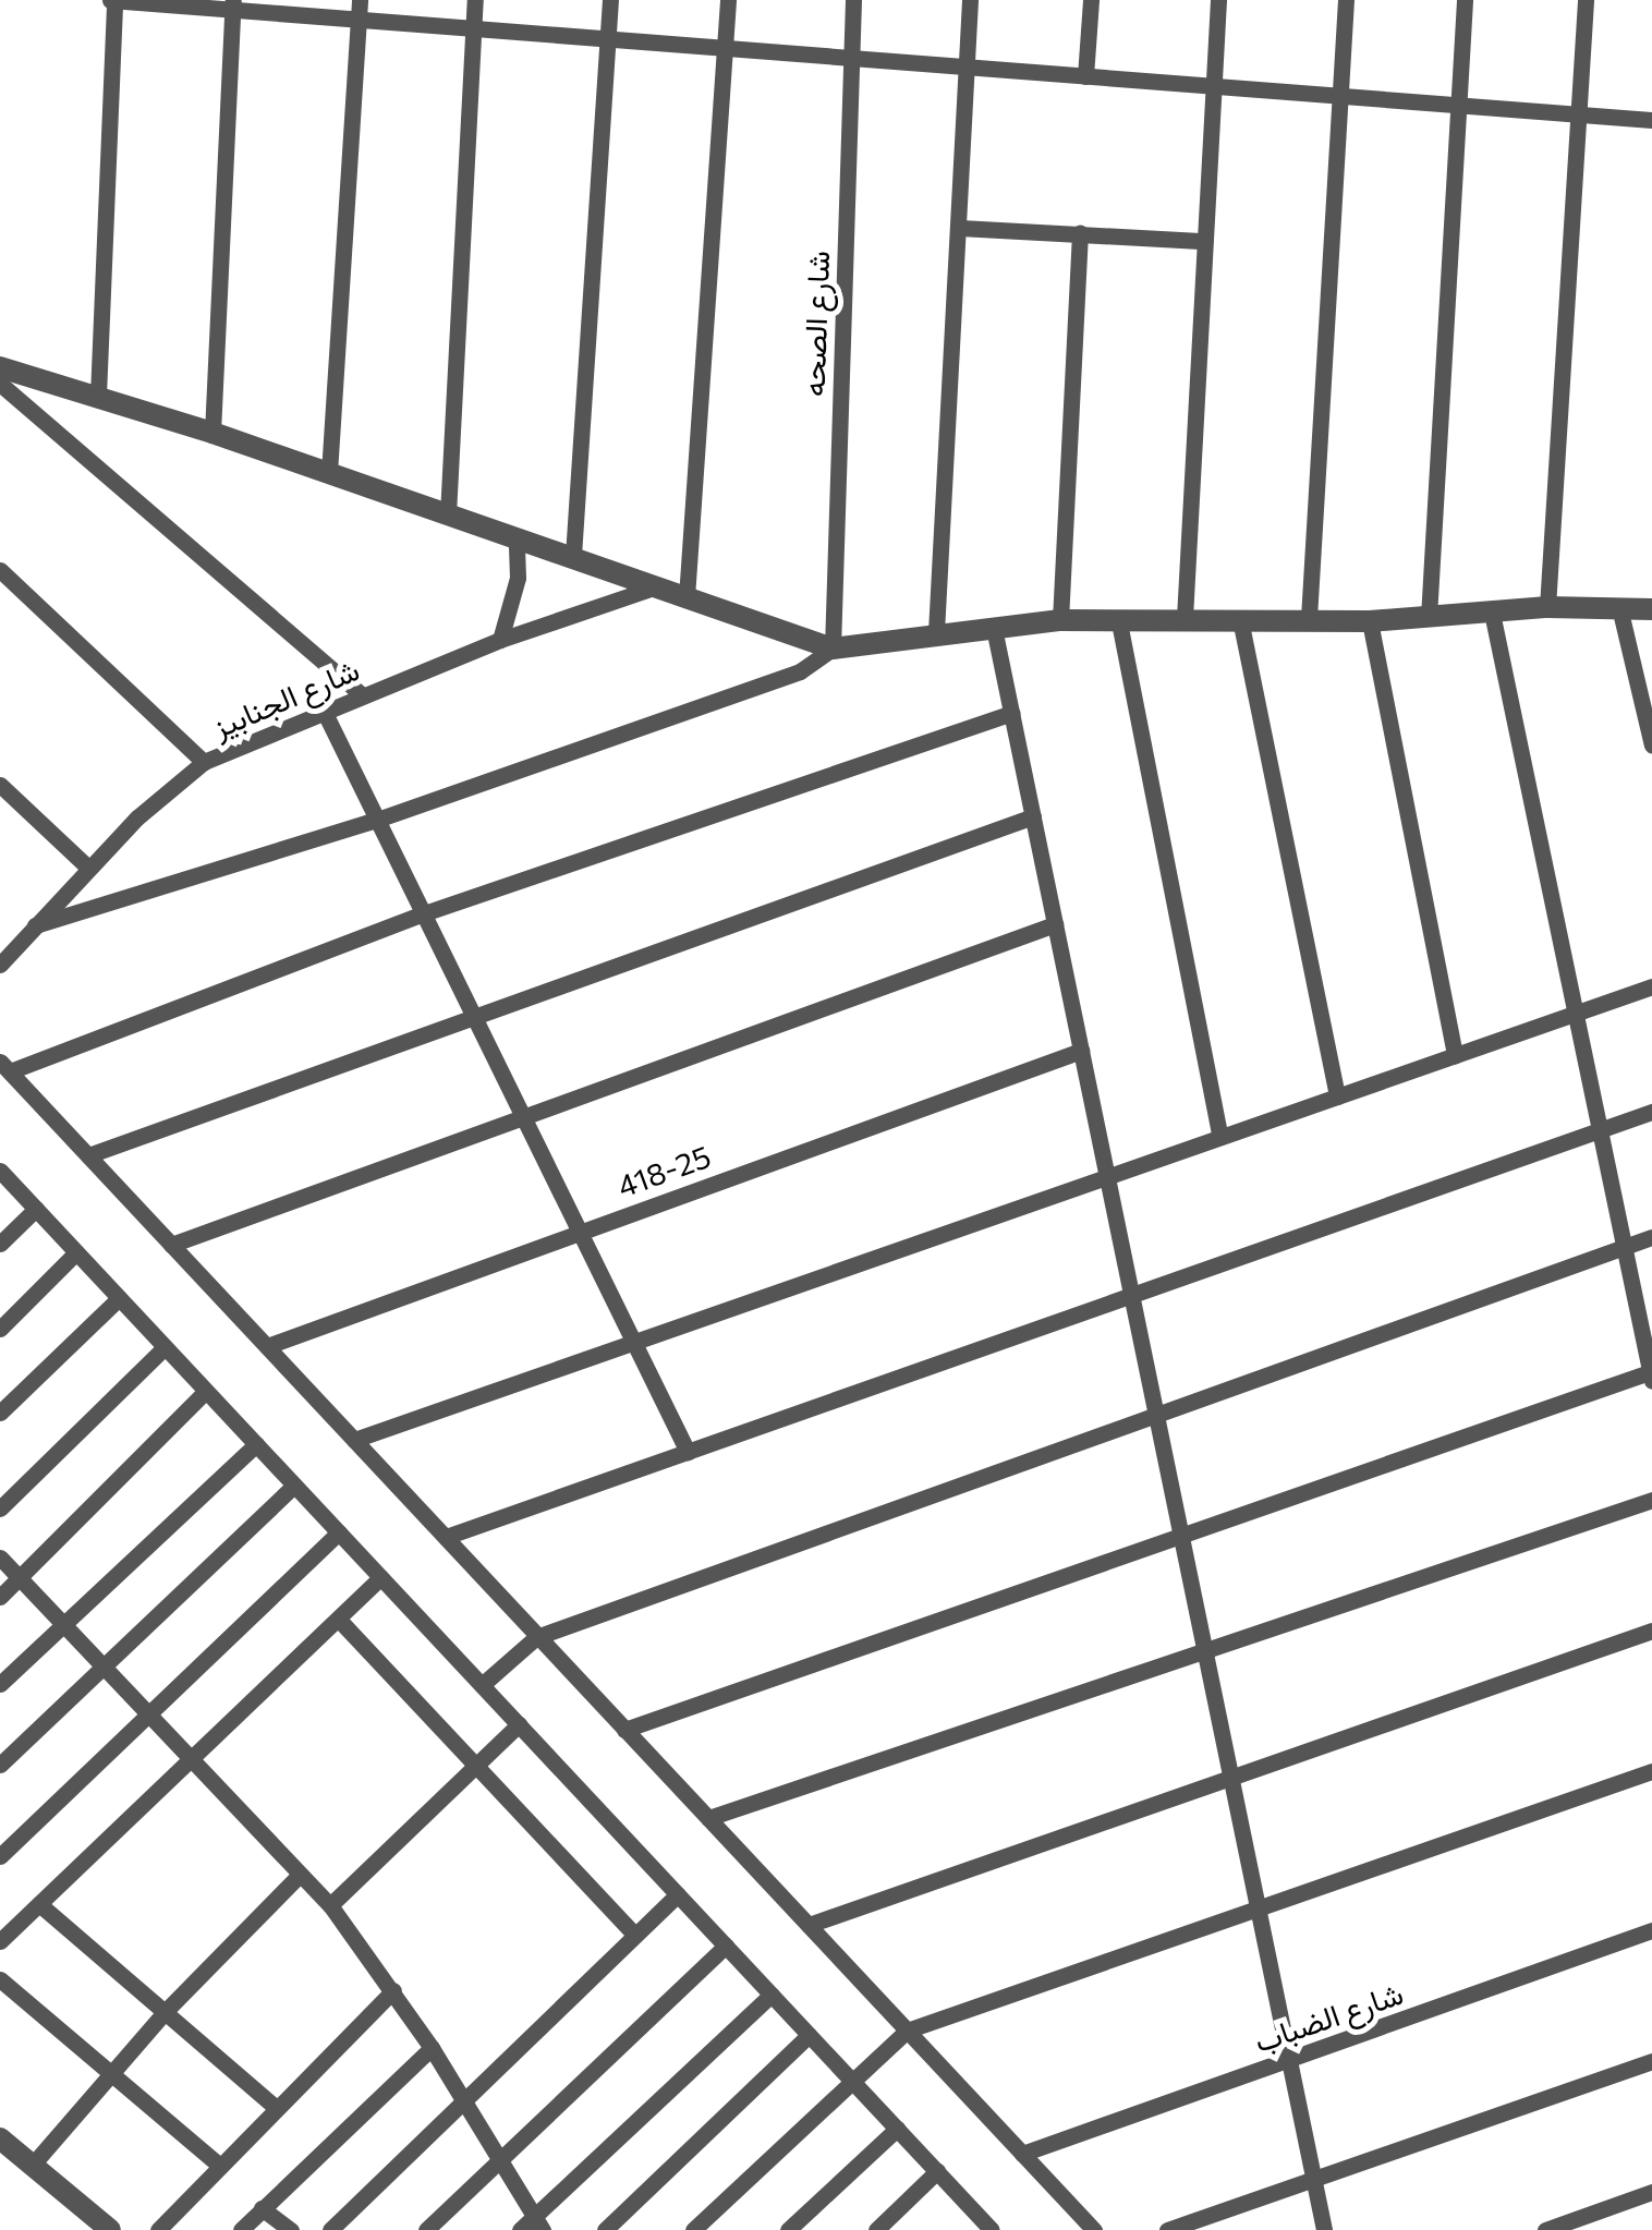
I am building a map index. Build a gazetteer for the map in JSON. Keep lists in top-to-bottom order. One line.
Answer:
{"streets":{"street":["شارع الصحه","شارع الجنابيز","418-25","شارع الضباب"]}}
